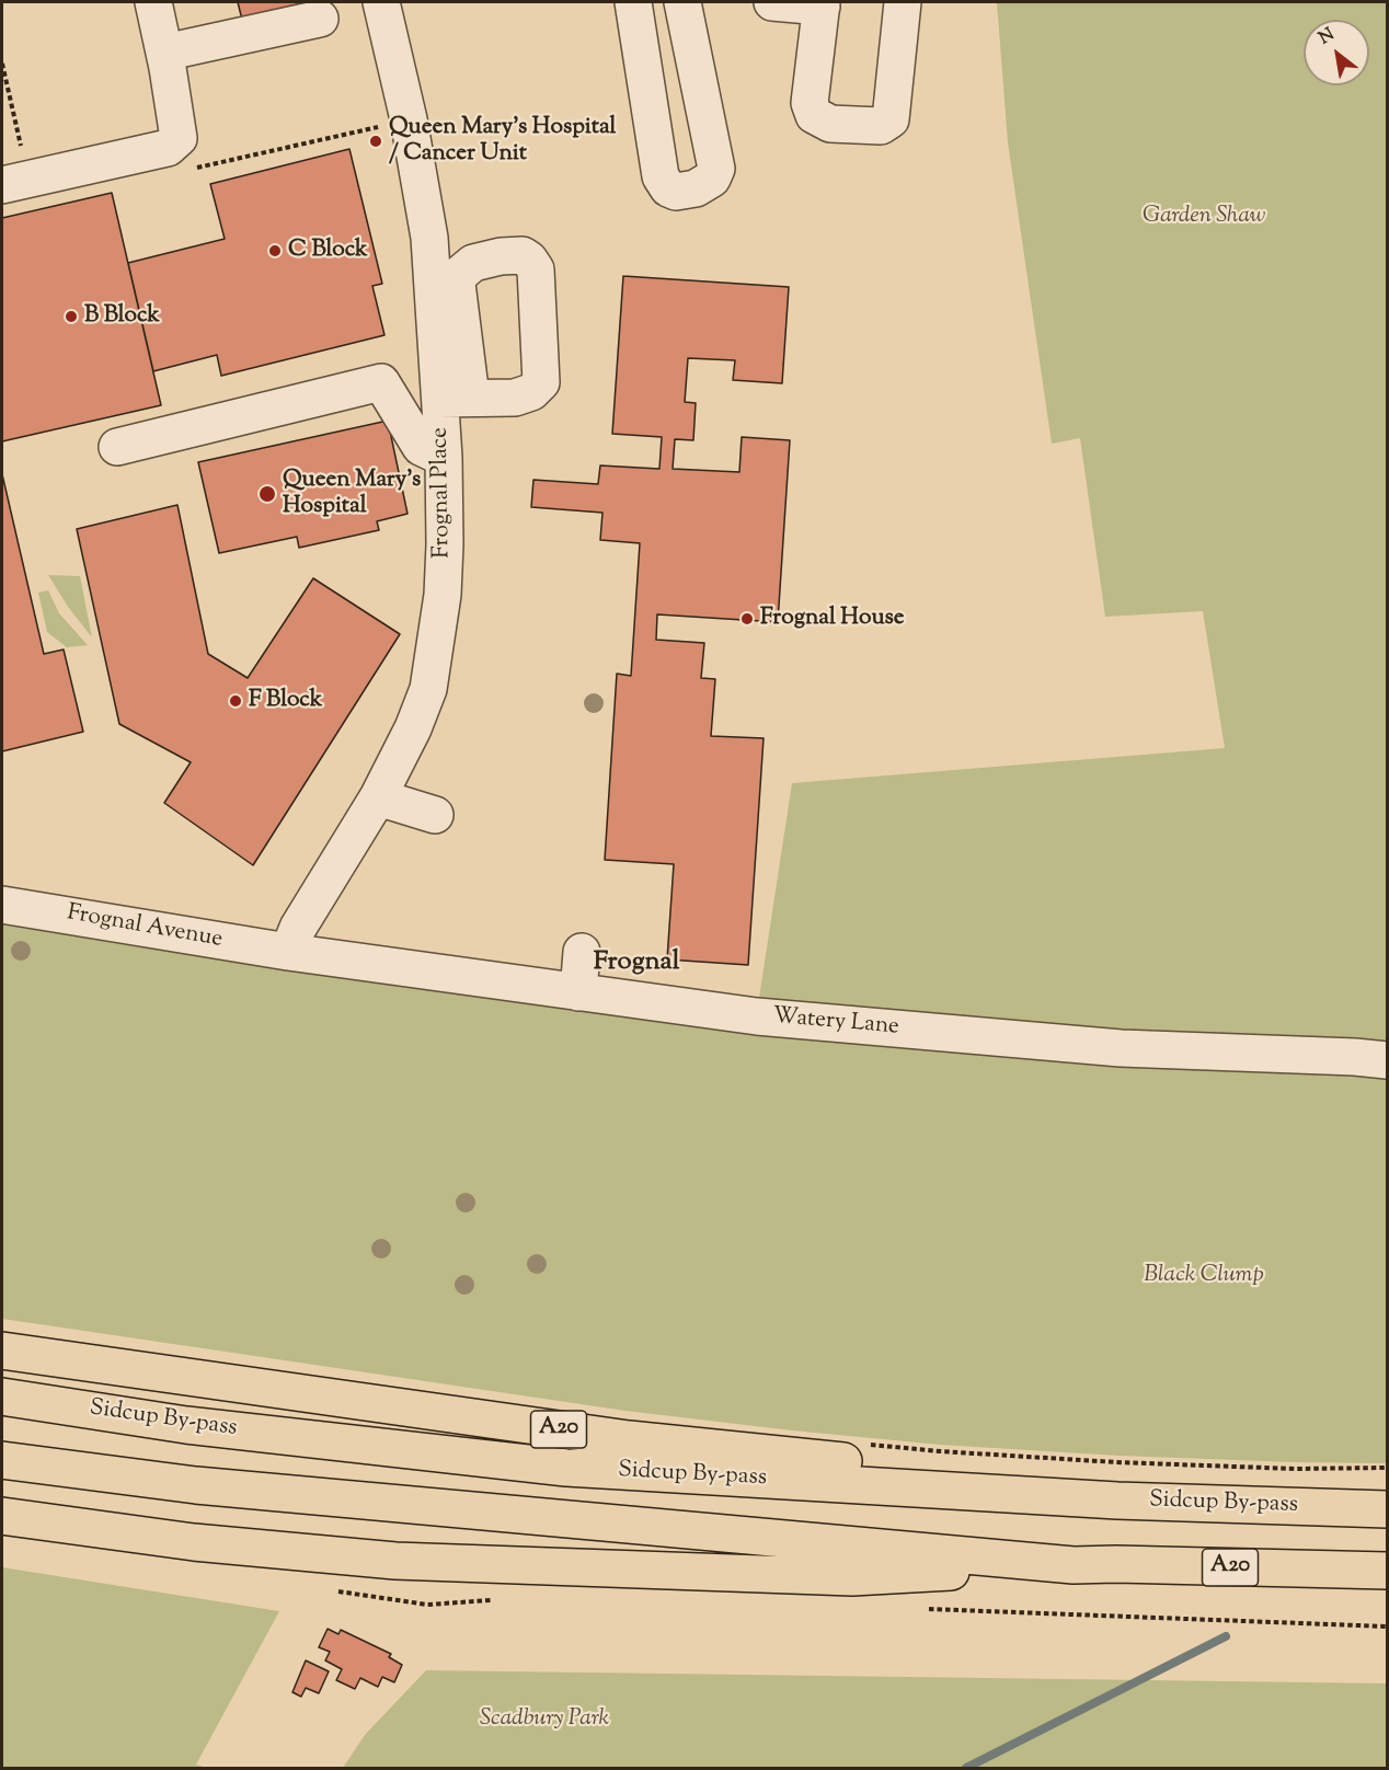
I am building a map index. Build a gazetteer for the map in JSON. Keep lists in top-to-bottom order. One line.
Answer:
{"streets":{"highway":["Sidcup By-pass","A20"],"street":["Frognal Place","Frognal Avenue","Watery Lane"]},"crossings":[["Frognal Place","Frognal Avenue"],["Frognal Place","Watery Lane"],["Frognal Avenue","Watery Lane"],["Sidcup By-pass","A20"]],"districts":["Frognal"],"parks":["Garden Shaw","Black Clump","Scadbury Park"],"places":["Queen Mary's Hospital / Cancer Unit","C Block","B Block","Queen Mary's Hospital","Frognal House","F Block"],"north":"top left"}
